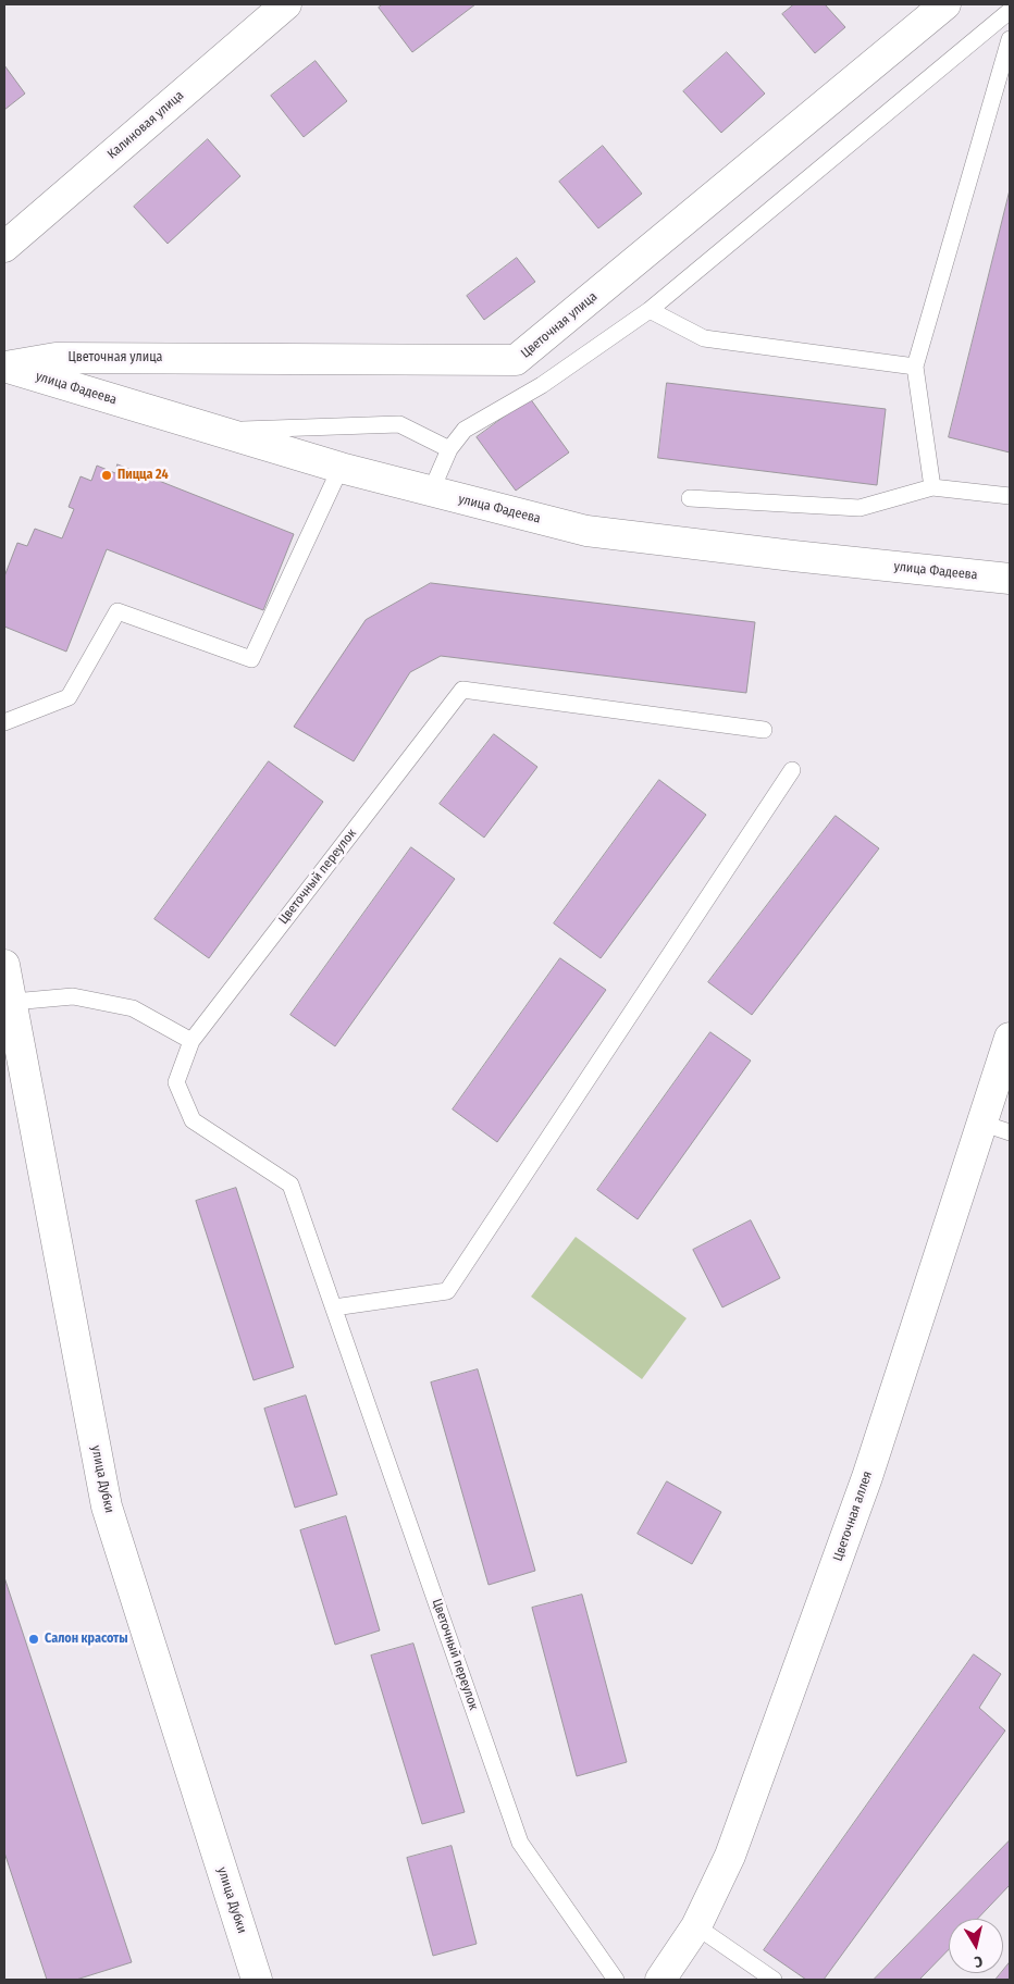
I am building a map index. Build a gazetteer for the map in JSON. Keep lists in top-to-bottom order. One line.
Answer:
{"streets":{"street":["Калиновая улица","Цветочная улица","улица Фадеева","улица Дубки","Цветочная аллея"],"lane":["Цветочный переулок"]},"crossings":[["Цветочная улица","улица Фадеева"]],"places":["Пицца 24","Салон красоты"],"north":"bottom"}
